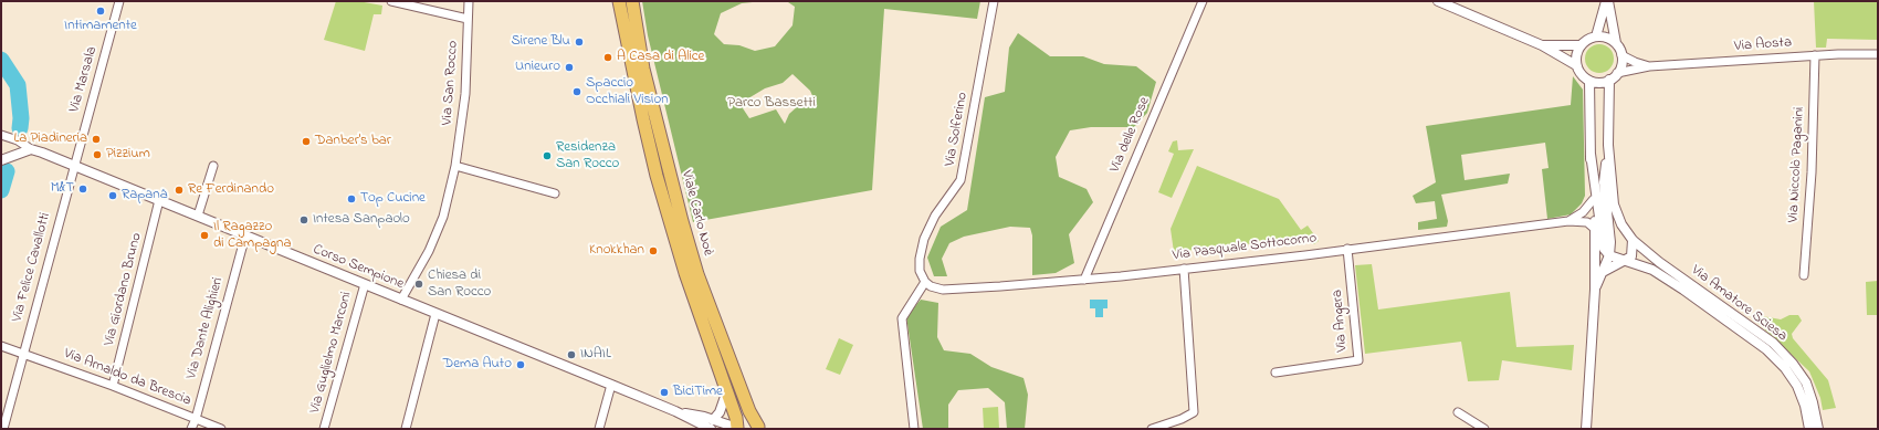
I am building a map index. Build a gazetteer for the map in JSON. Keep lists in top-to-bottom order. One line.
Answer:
{"streets":{"main road":["Viale Carlo Noè"],"street":["Via Aosta","Via Marsala","Via San Rocco","Via Solferino","Via delle Rose","Via Niccolò Paganini","Via Pasquale Sottocorno","Via Felice Cavallotti","Corso Sempione","Via Giordano Bruno","Via Amatore Sciesa","Via Angera","Via Dante Alighieri","Via Guglielmo Marconi","Via Arnaldo da Brescia"]},"crossings":[["Via Aosta","Via Niccolò Paganini"],["Via Aosta","Via Amatore Sciesa"],["Via Marsala","Via Felice Cavallotti"],["Via Marsala","Corso Sempione"],["Via San Rocco","Corso Sempione"],["Via Solferino","Via Pasquale Sottocorno"],["Via delle Rose","Via Pasquale Sottocorno"],["Viale Carlo Noè","Corso Sempione"],["Via Pasquale Sottocorno","Via Amatore Sciesa"],["Via Pasquale Sottocorno","Via Angera"],["Via Felice Cavallotti","Corso Sempione"],["Via Felice Cavallotti","Via Arnaldo da Brescia"],["Corso Sempione","Via Giordano Bruno"],["Corso Sempione","Via Dante Alighieri"],["Corso Sempione","Via Guglielmo Marconi"],["Via Giordano Bruno","Via Arnaldo da Brescia"],["Via Dante Alighieri","Via Arnaldo da Brescia"]],"parks":["Parco Bassetti"],"places":["Intimamente","Sirene Blu","A Casa di Alice","Unieuro","Spaccio Occhiali Vision","La Piadineria","Danber's bar","Pizzium","Residenza San Rocco","M&T","Re Ferdinando","Rapanà","Top Cucine","Intesa Sanpaolo","Il Ragazzo di Campagna","Knokkhan","Chiesa di San Rocco","INAIL","Dema Auto","BiciTime"]}
